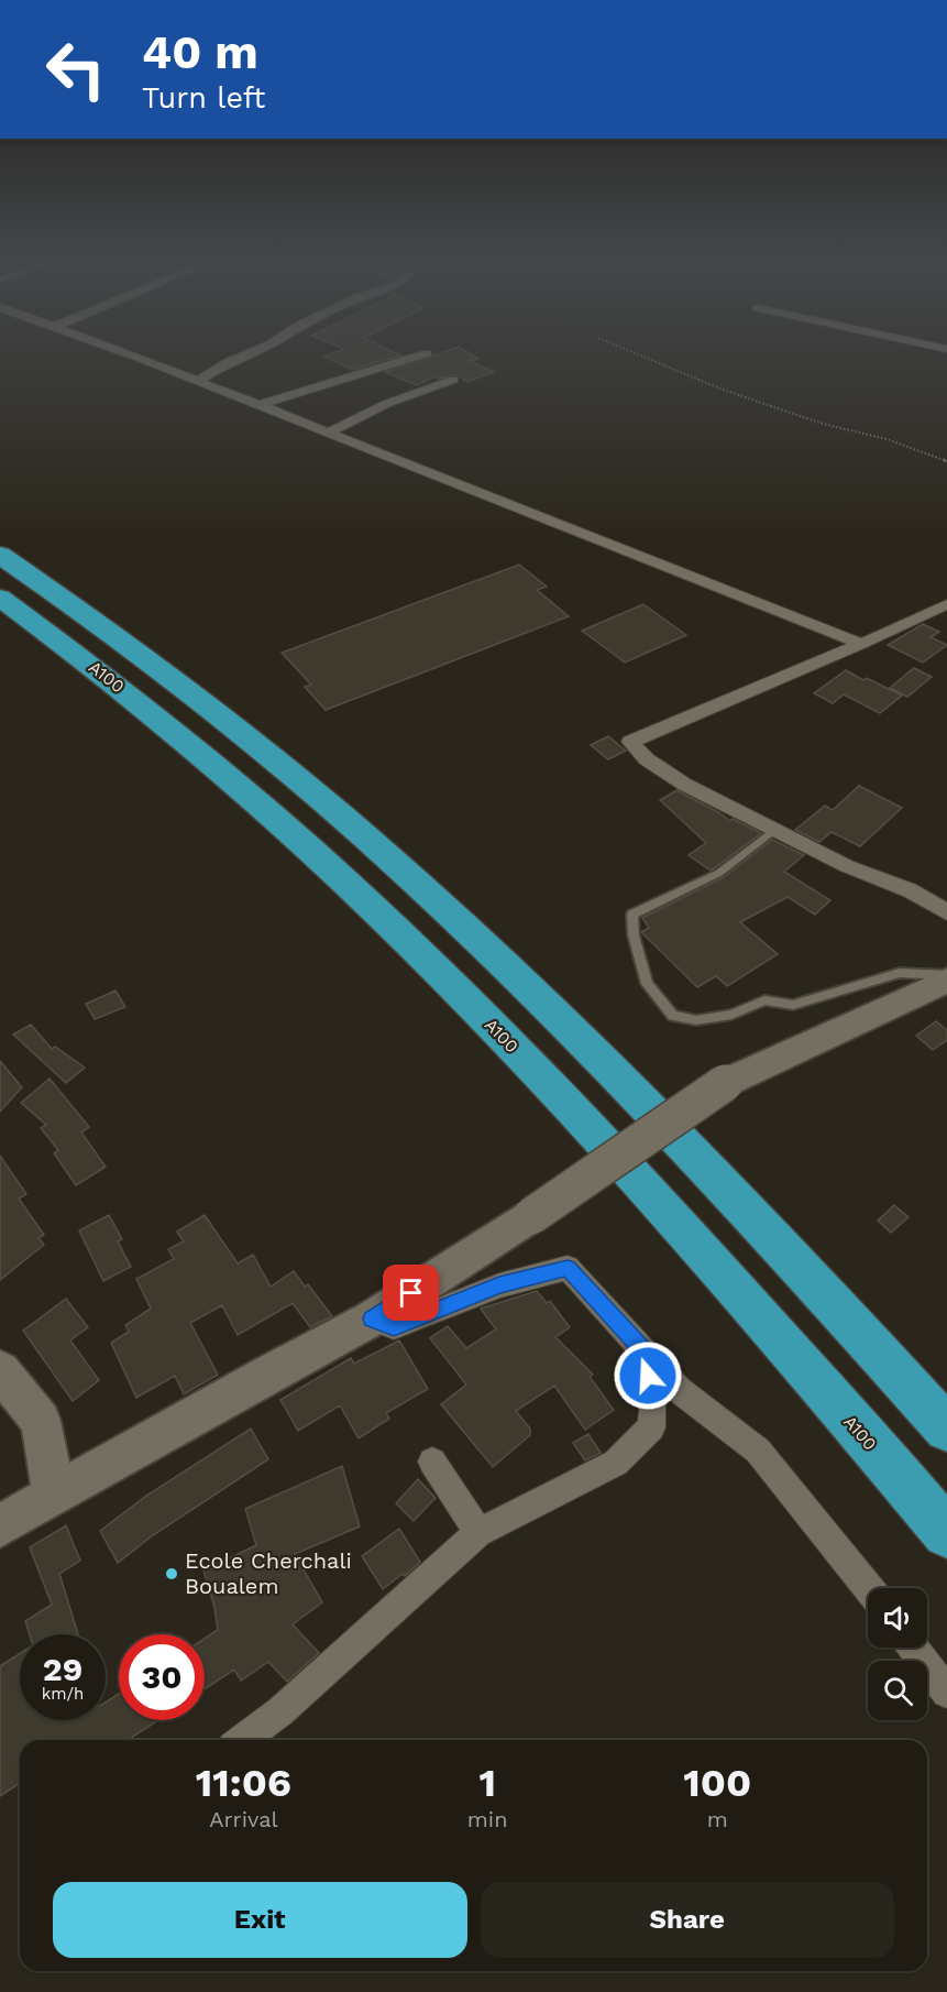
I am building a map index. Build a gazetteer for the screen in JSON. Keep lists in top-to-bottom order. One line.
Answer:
{"streets":{"highway":["A100"]},"places":["Ecole Cherchali Boualem"],"page":{"turn":["40 m","Turn left"],"speed":"29 km/h","limit":"30","eta":["11:06","Arrival","1","min","100","m"],"buttons":["Exit","Share"]}}
